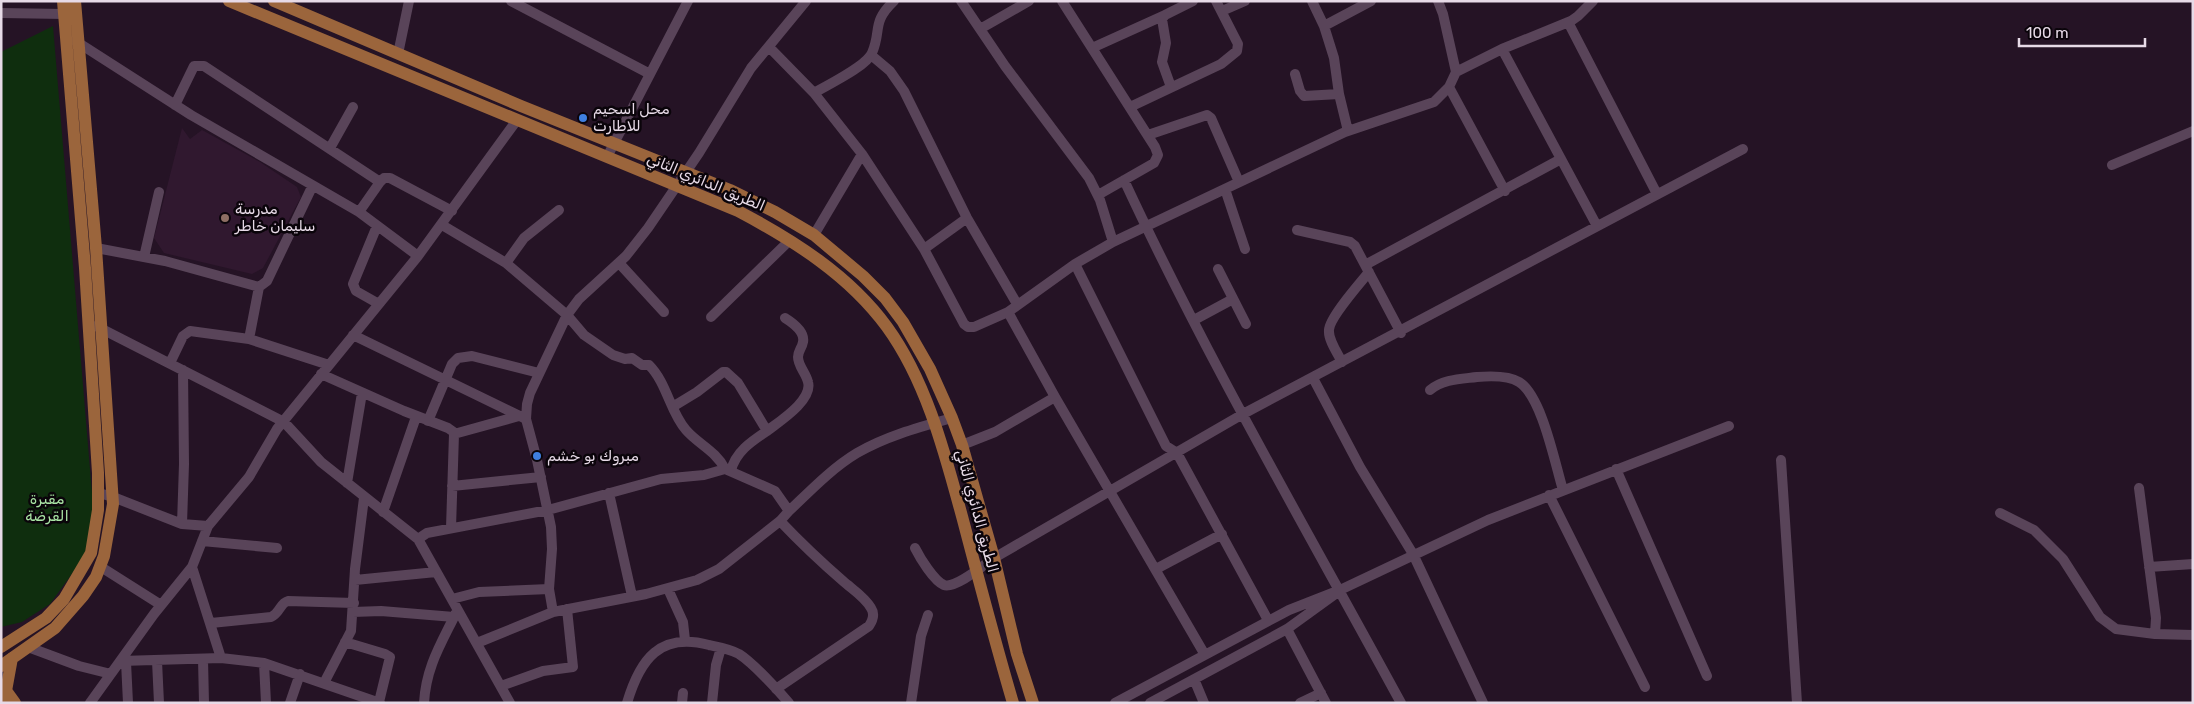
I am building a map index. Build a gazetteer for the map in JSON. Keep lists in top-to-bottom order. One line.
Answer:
{"streets":{"main road":["الطريق الدائري الثاني"]},"parks":["مقبرة القرضة"],"places":["محل اسحيم للاطارت","مدرسة سليمان خاطر","مبروك بو خشم"],"scale_bar":"100 m"}
